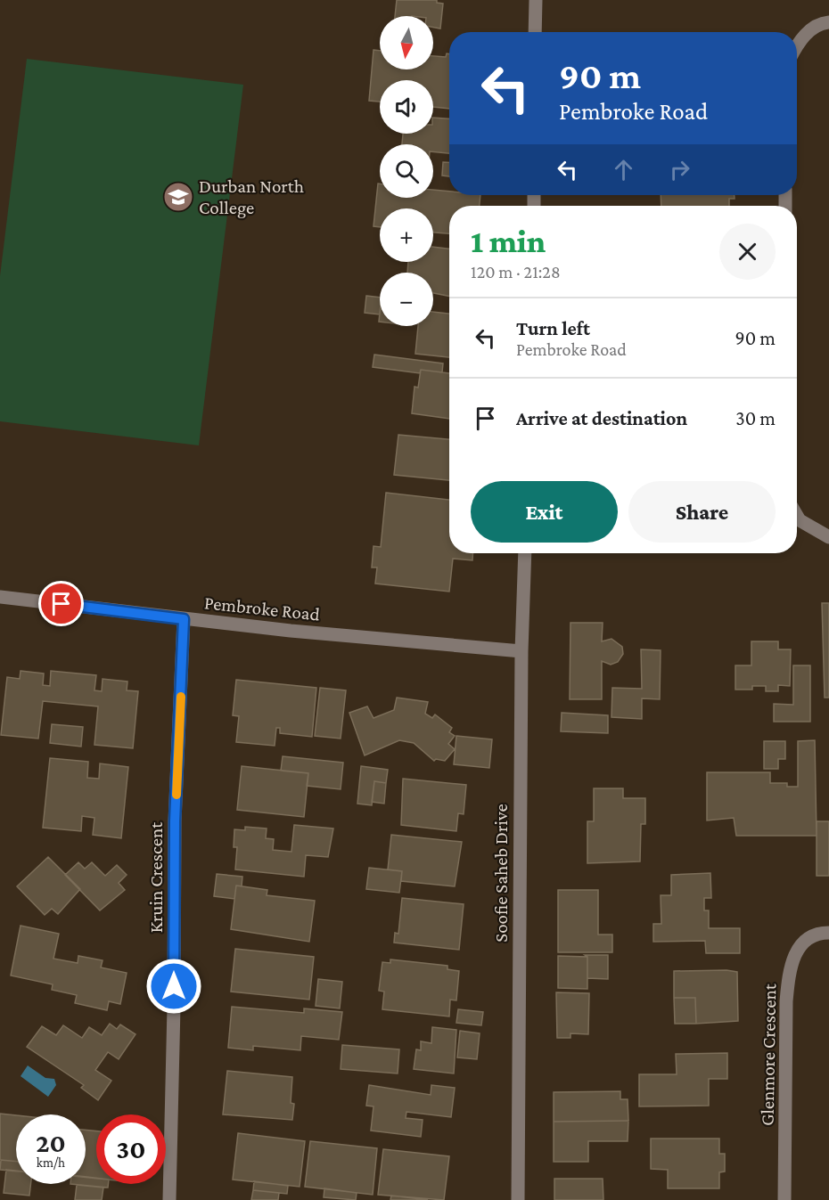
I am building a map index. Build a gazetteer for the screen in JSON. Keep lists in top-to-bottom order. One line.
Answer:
{"streets":{"street":["Pembroke Road","Soofie Saheb Drive","Kruin Crescent","Glenmore Crescent"]},"crossings":[["Pembroke Road","Soofie Saheb Drive"],["Pembroke Road","Kruin Crescent"]],"places":{"school or university":["Durban North College"]},"north":"bottom","page":{"map_buttons":["+","−"],"turn":["90 m","Pembroke Road"],"heading":["1 min","120 m · 21:28"],"list":[{"name":"Turn left","note":"Pembroke Road","value":"90 m"},{"name":"Arrive at destination","value":"30 m"}],"buttons":["Exit","Share"],"speed":"20 km/h","limit":"30"}}
